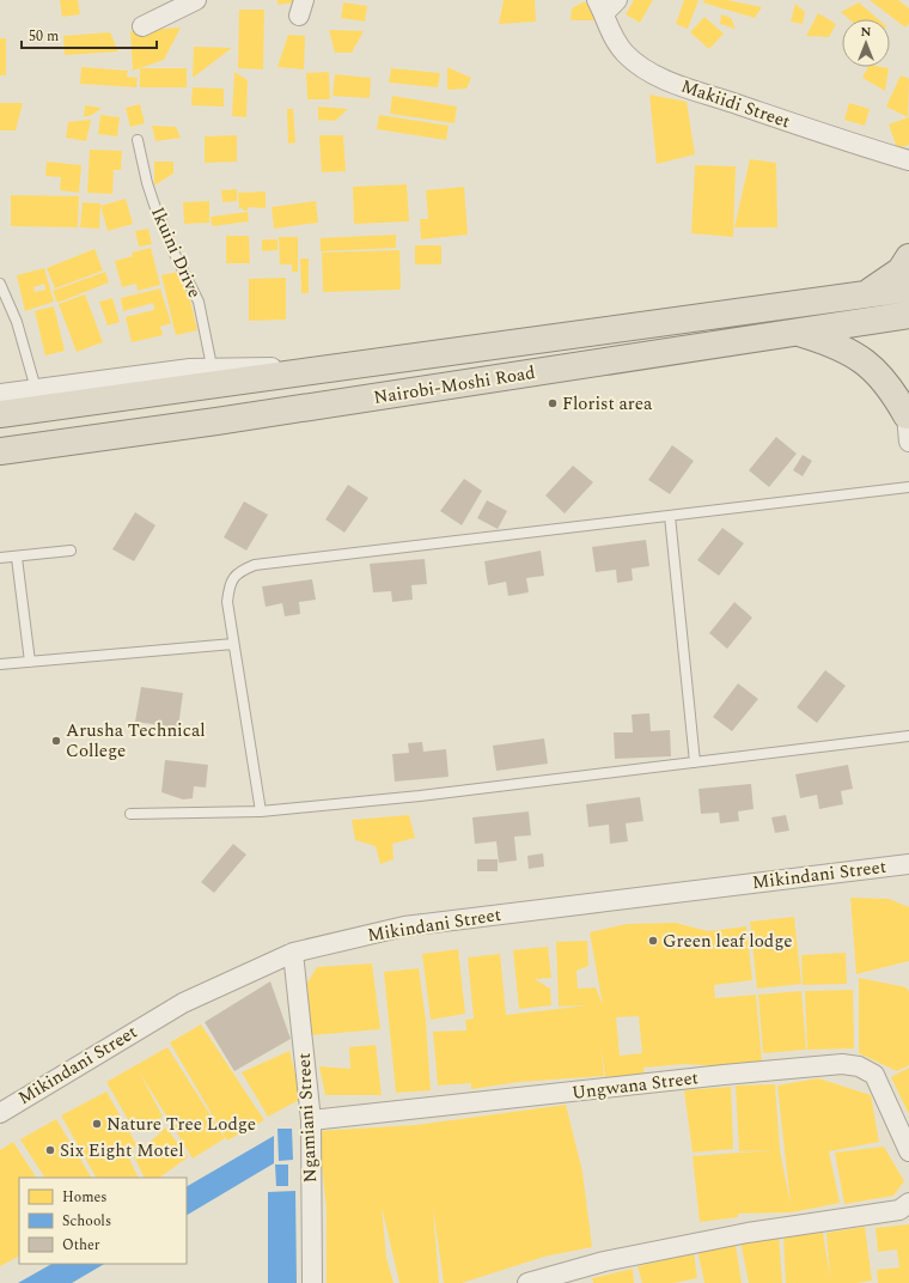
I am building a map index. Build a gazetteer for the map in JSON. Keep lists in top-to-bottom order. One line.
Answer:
{"streets":{"highway":["Nairobi-Moshi Road"],"street":["Makiidi Street","Mikindani Street","Ungwana Street","Ngamiani Street"],"lane":["Ikuini Drive"]},"crossings":[["Mikindani Street","Ngamiani Street"],["Ungwana Street","Ngamiani Street"]],"places":["Florist area","Arusha Technical College","Green leaf lodge","Nature Tree Lodge","Six Eight Motel"],"legend":["Homes","Schools","Other"],"scale_bar":"50 m","north":"top"}
